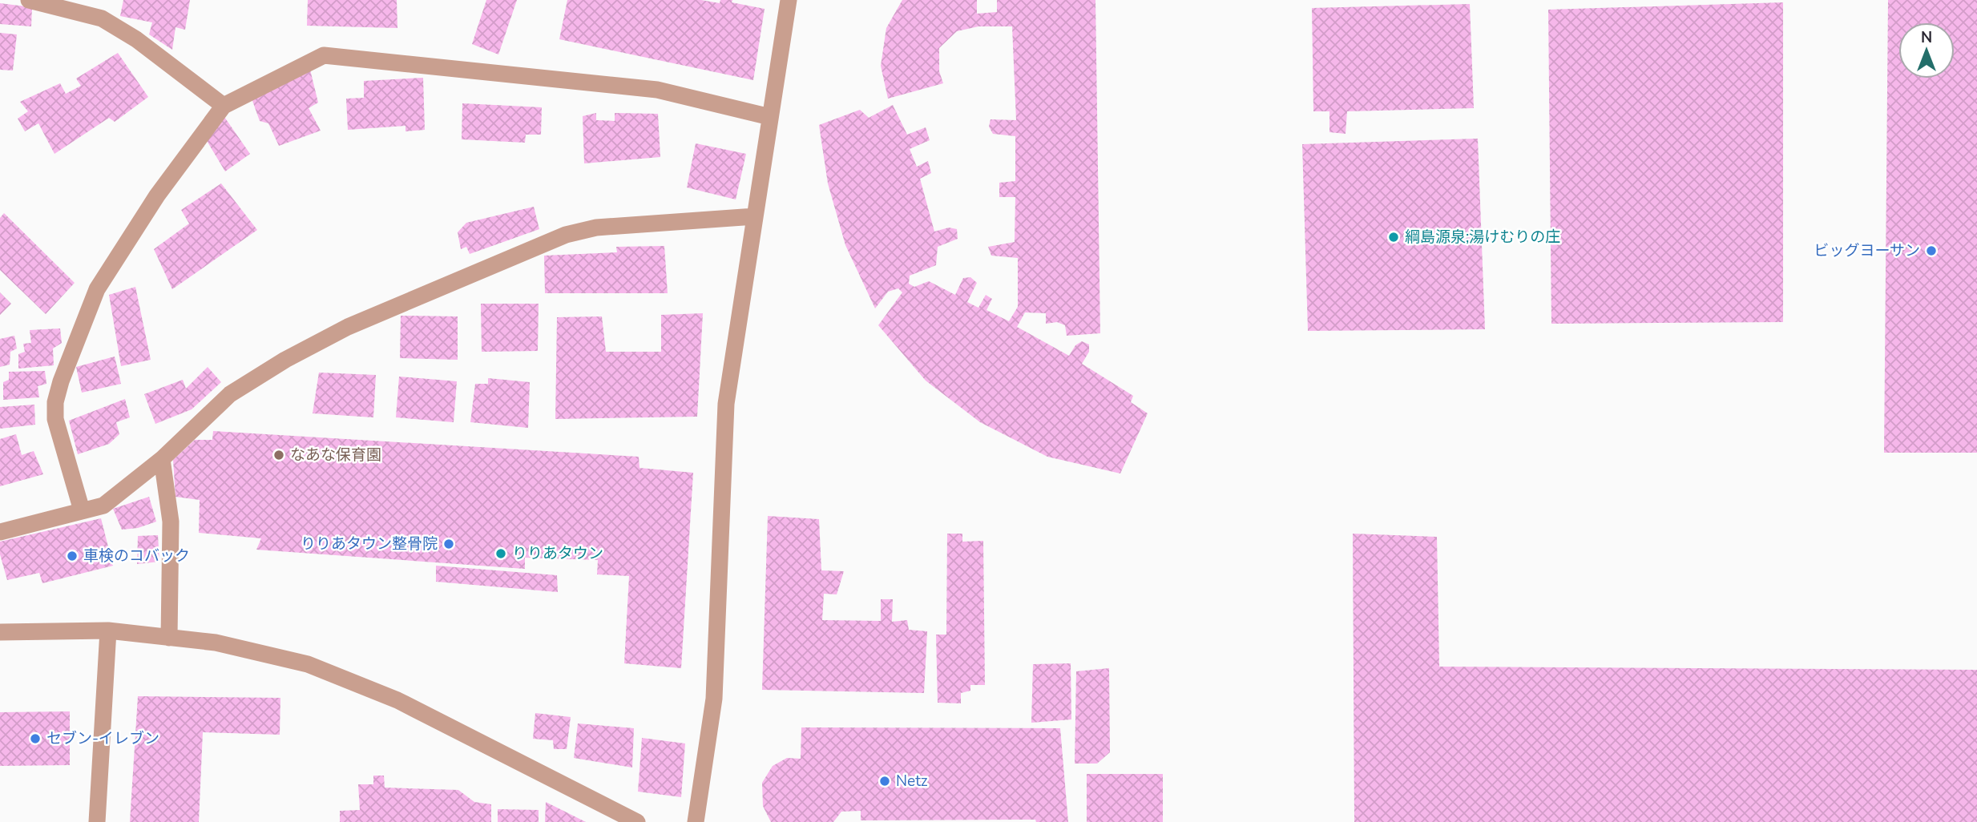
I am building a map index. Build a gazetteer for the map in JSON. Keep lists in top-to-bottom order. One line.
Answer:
{"places":["綱島源泉;湯けむりの庄","ビッグヨーサン","なあな保育園","りりあタウン整骨院","りりあタウン","車検のコバック","セブン-イレブン","Netz"],"north":"top"}
